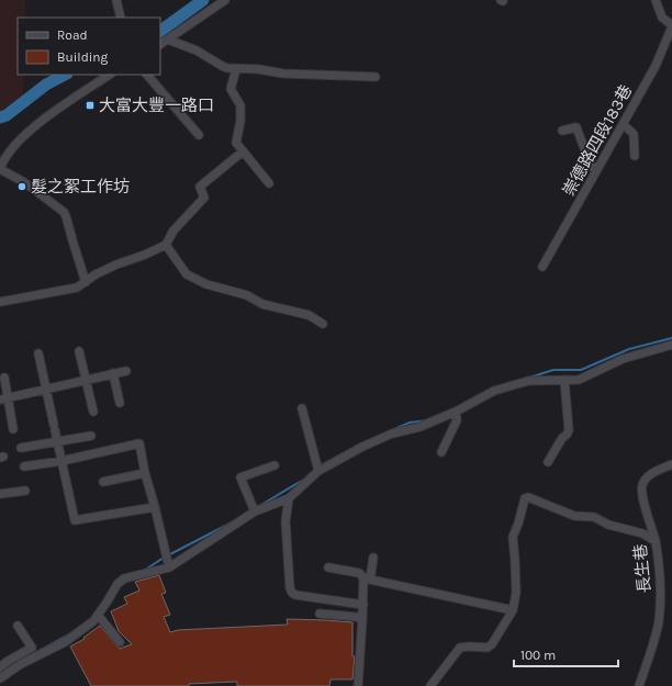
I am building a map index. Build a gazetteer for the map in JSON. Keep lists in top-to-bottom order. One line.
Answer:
{"streets":{"street":["崇德路四段183巷","長生巷"]},"places":{"transit":["大富大豐一路口"],"other":["髮之絮工作坊"]},"legend":["Road","Building"],"scale_bar":"100 m"}
